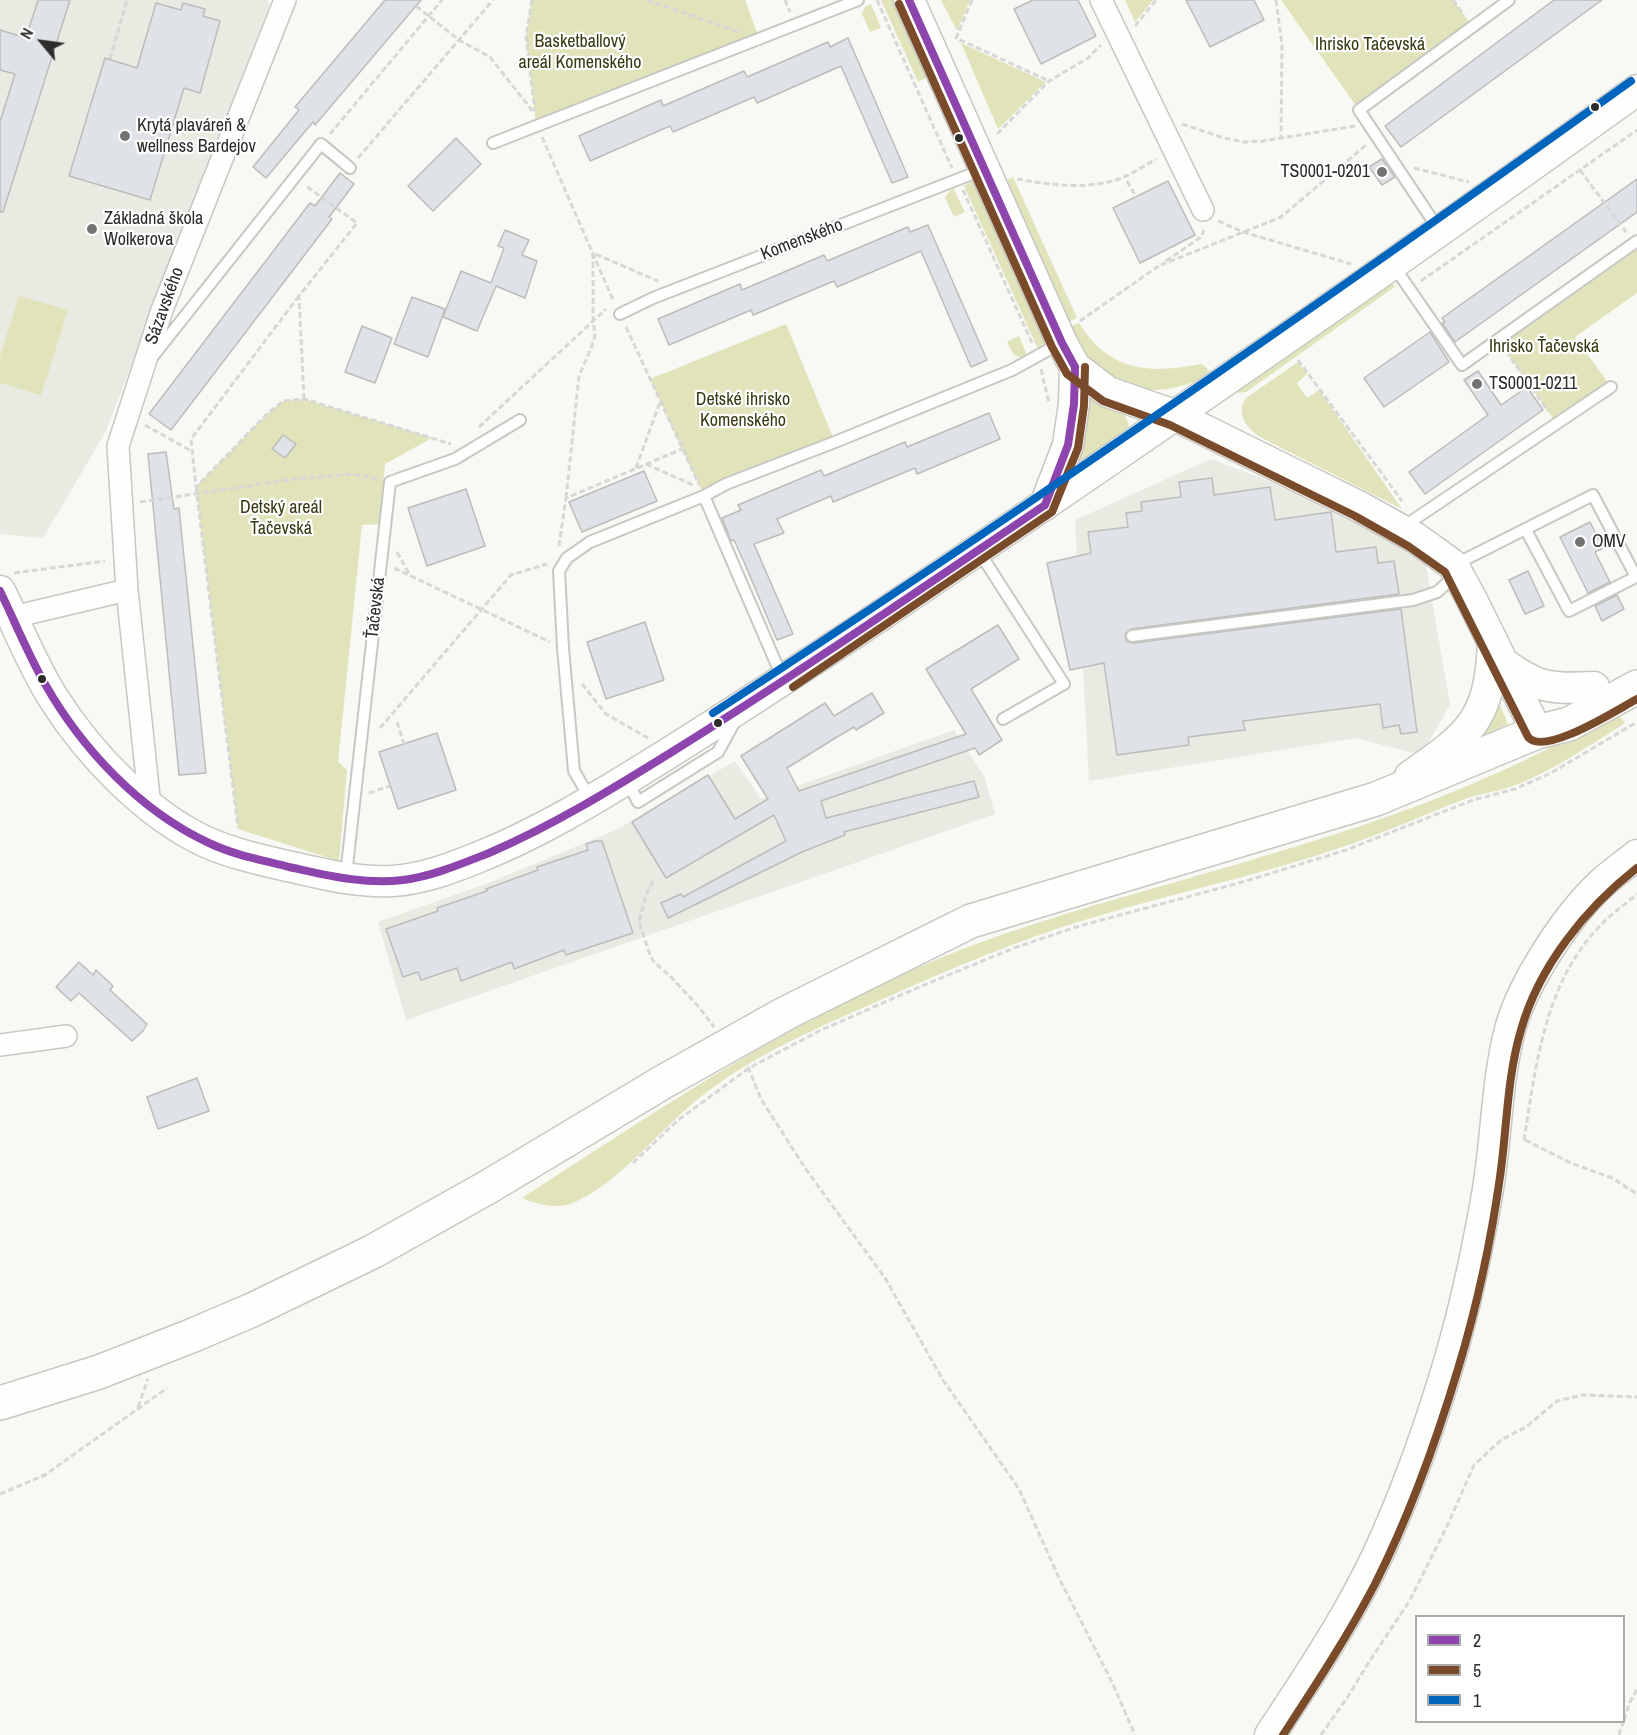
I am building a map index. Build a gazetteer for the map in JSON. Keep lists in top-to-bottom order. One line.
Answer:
{"streets":{"street":["Sázavského"],"lane":["Komenského","Ťačevská"]},"parks":["Basketballový areál Komenského","Ihrisko Tačevská","Ihrisko Ťačevská","Detské ihrisko Komenského","Detský areál Ťačevská"],"places":["Krytá plaváreň & wellness Bardejov","TS0001-0201","Základná škola Wolkerova","TS0001-0211","OMV"],"lines":["transit line 2","transit line 5","transit line 1"],"legend":["2","5","1"],"north":"top left"}
